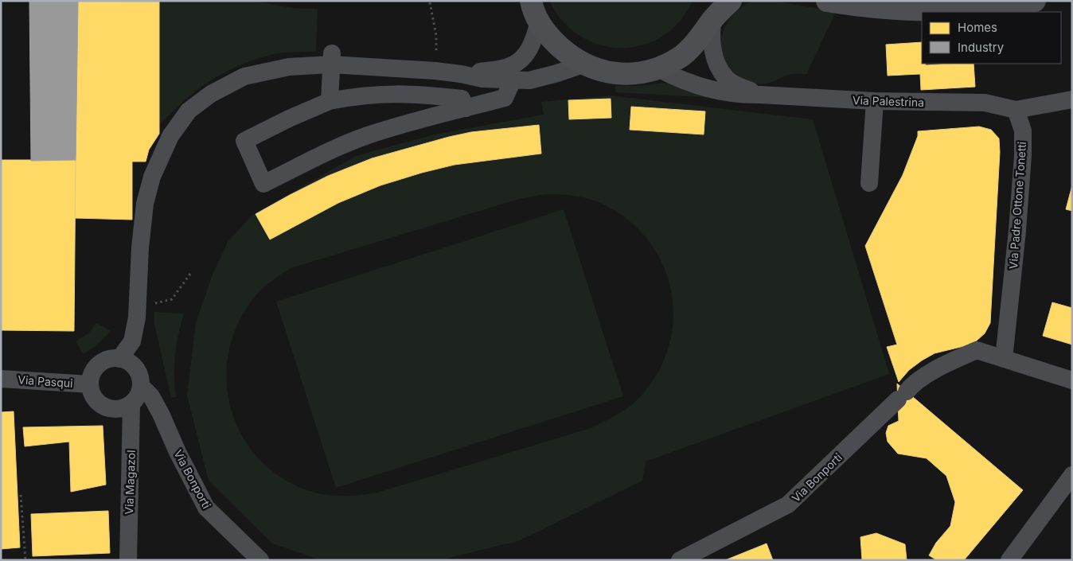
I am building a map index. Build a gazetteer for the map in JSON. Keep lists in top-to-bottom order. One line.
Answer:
{"streets":{"street":["Via Palestrina","Via Padre Ottone Tonetti","Via Pasqui","Via Bonporti","Via Magazol"]},"crossings":[["Via Palestrina","Via Padre Ottone Tonetti"],["Via Padre Ottone Tonetti","Via Bonporti"],["Via Pasqui","Via Bonporti"],["Via Pasqui","Via Magazol"],["Via Bonporti","Via Magazol"]],"legend":["Homes","Industry"]}
